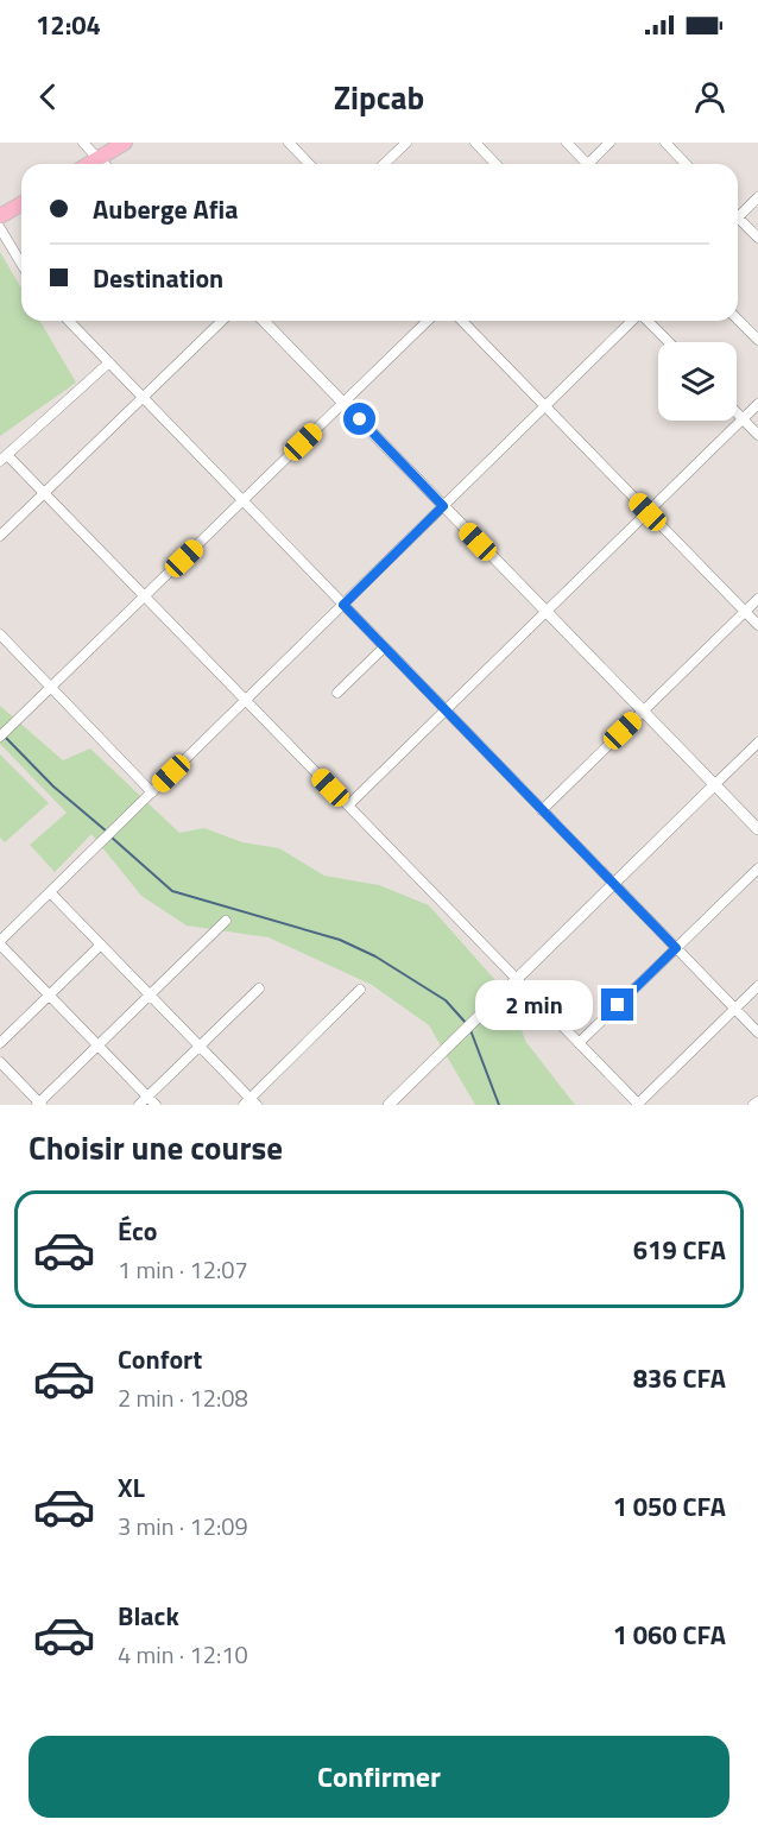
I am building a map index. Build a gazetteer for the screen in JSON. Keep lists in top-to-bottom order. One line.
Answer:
{"page":{"status":"12:04","header":"Zipcab","banner":["Auberge Afia","Destination"],"bubble":"2 min","heading":"Choisir une course","list":[{"name":"Éco","note":"1 min · 12:07","value":"619 CFA"},{"name":"Confort","note":"2 min · 12:08","value":"836 CFA"},{"name":"XL","note":"3 min · 12:09","value":"1 050 CFA"},{"name":"Black","note":"4 min · 12:10","value":"1 060 CFA"}],"buttons":"Confirmer"}}
